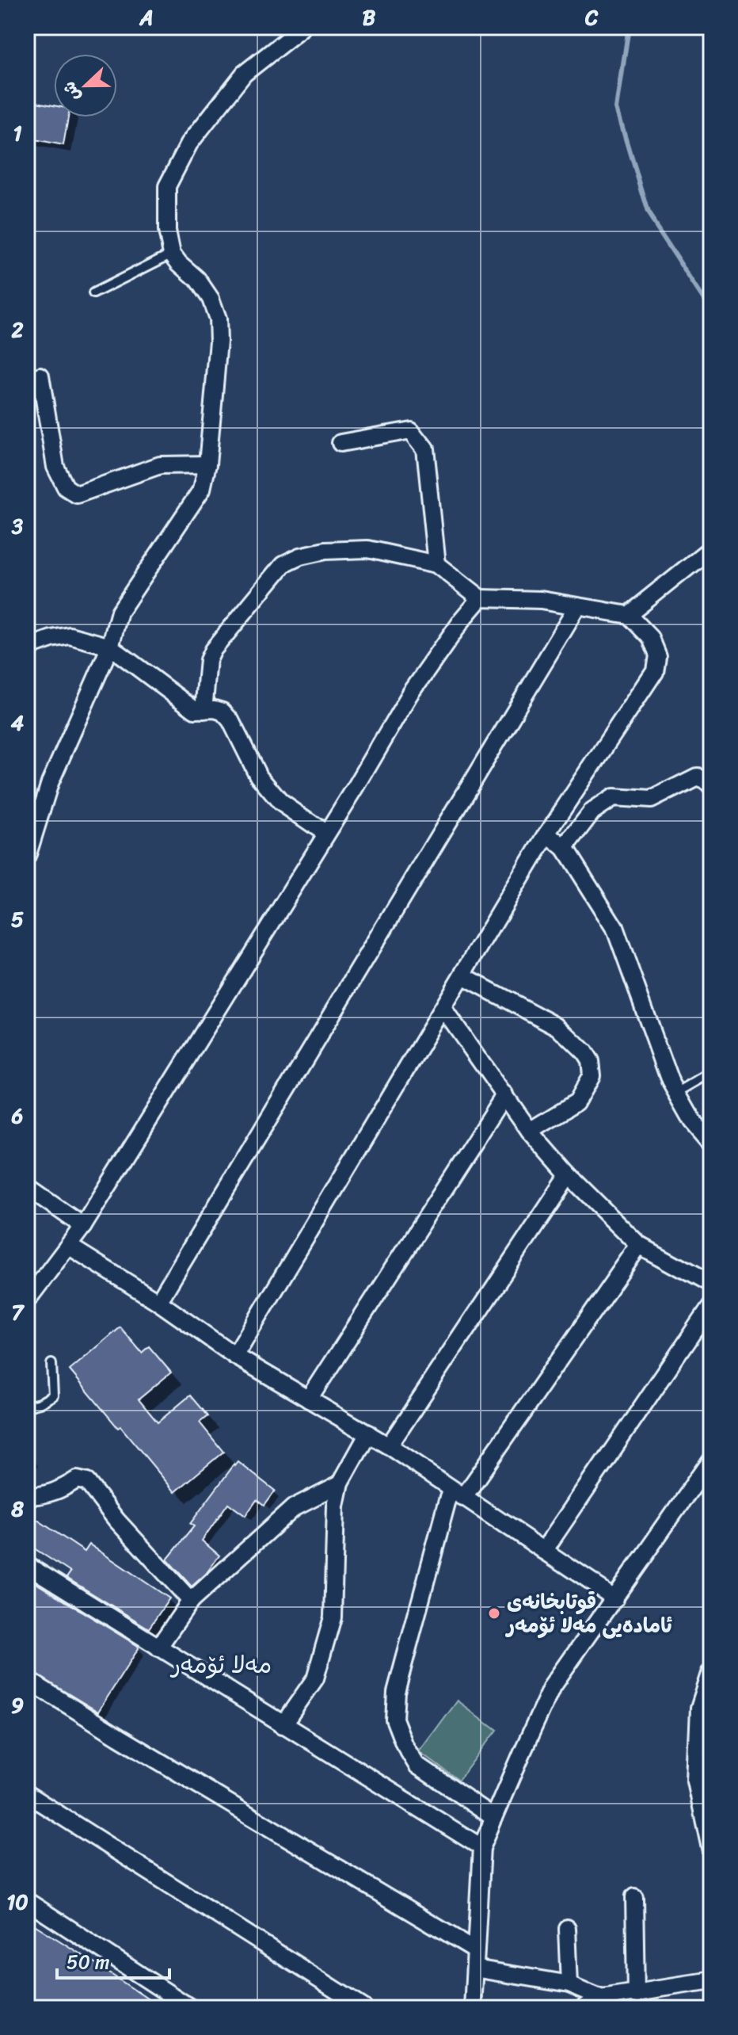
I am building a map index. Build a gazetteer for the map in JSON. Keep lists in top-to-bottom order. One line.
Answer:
{"districts":["مەلا ئۆمەر"],"places":["قوتابخانەی ئامادەیی مەلا ئۆمەر"],"scale_bar":"50 m","north":"left","grid":{"columns":["A","B","C"],"rows":["1","2","3","4","5","6","7","8","9","10"]}}
